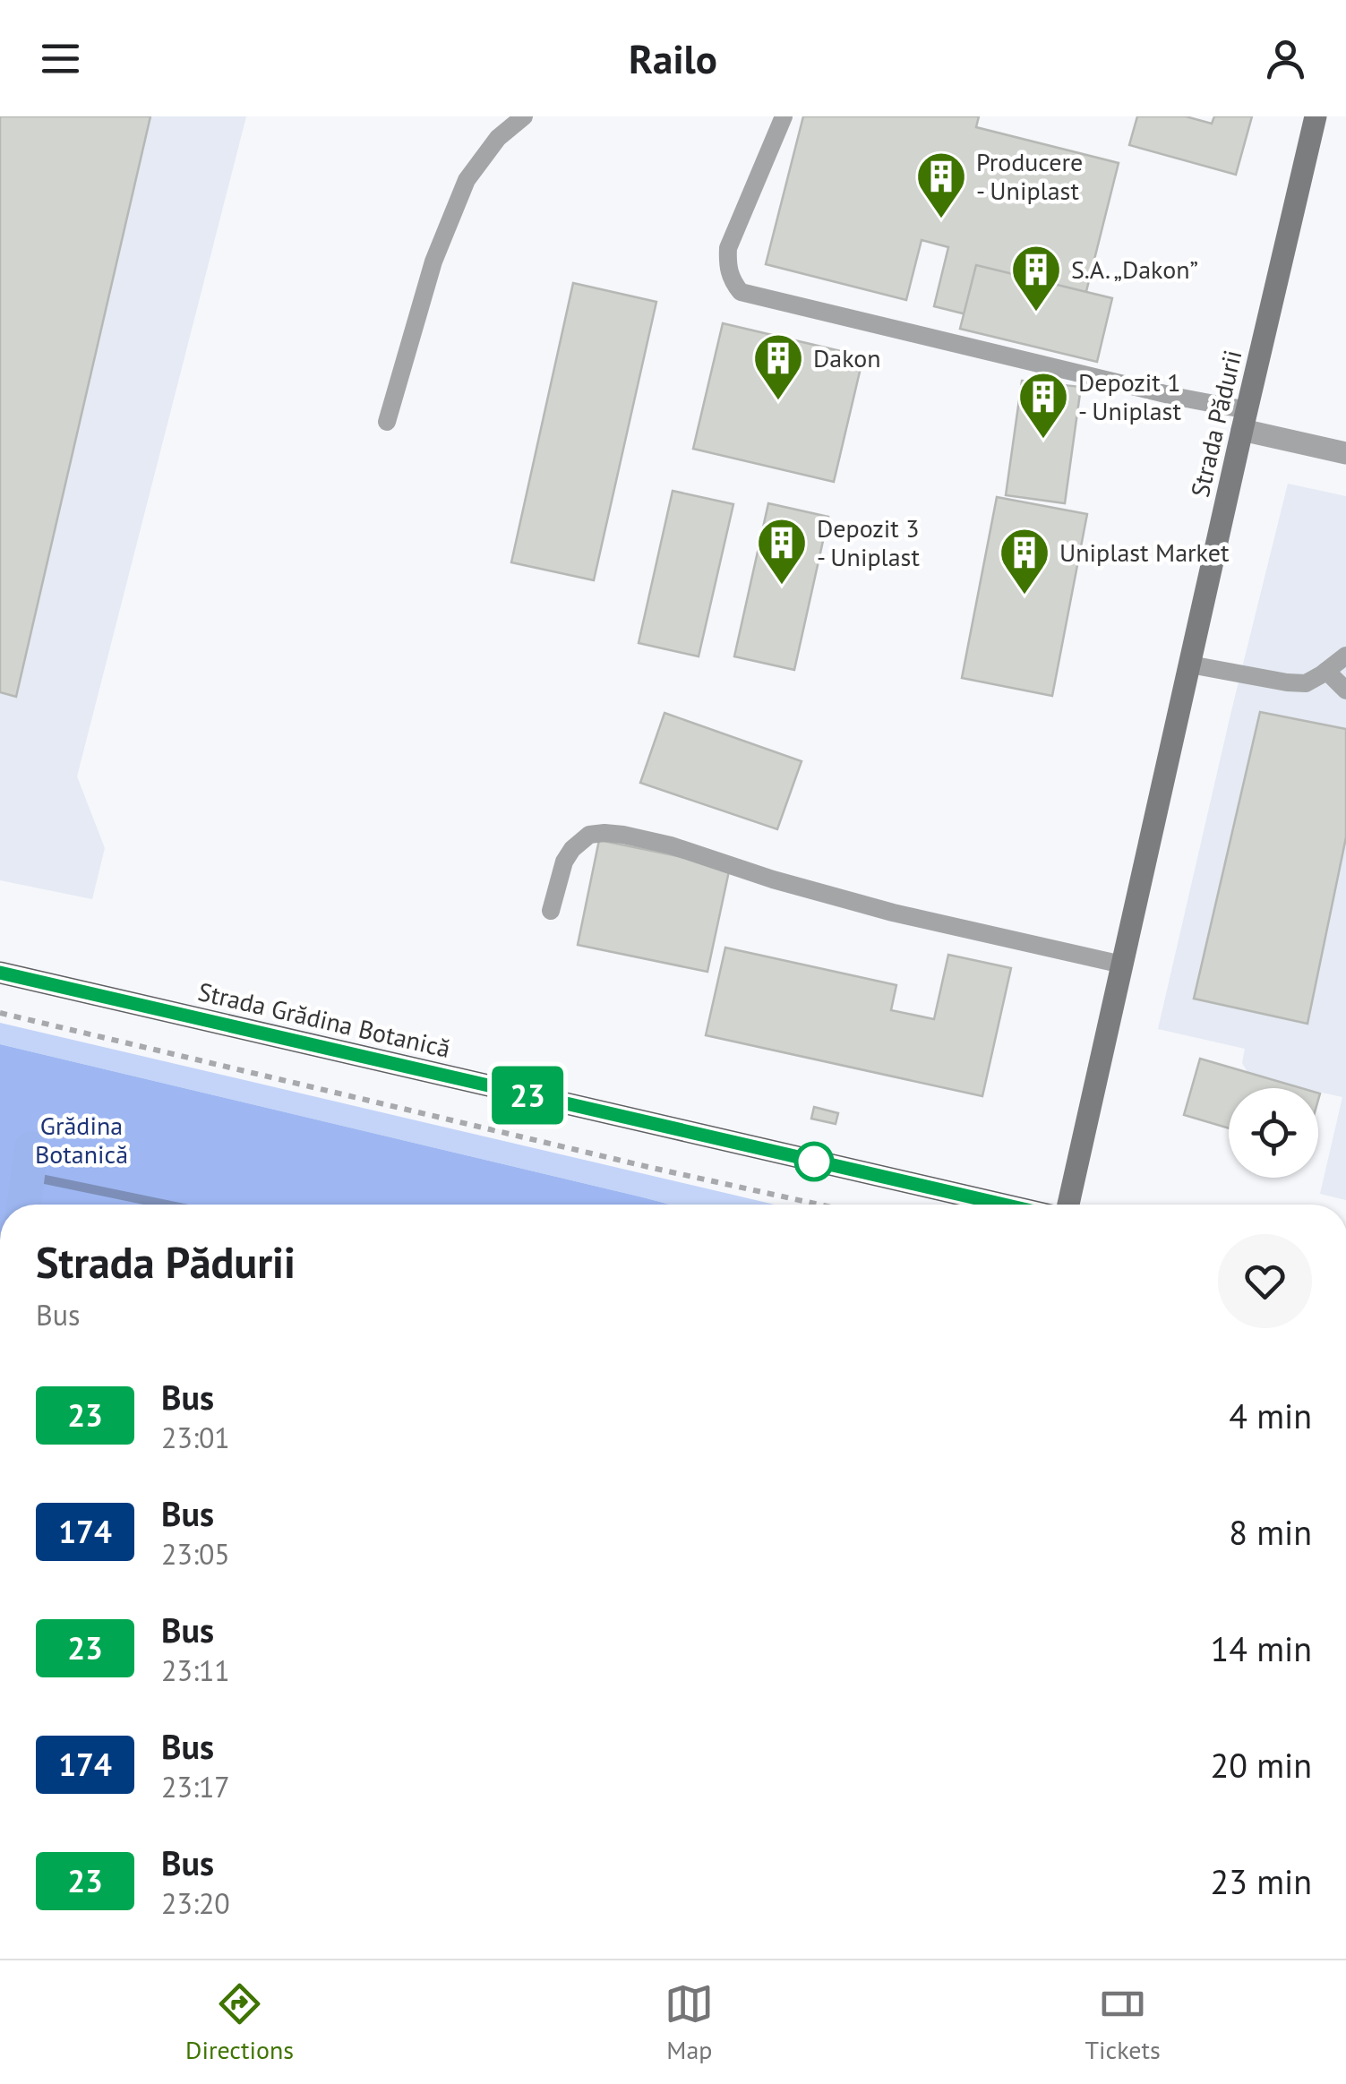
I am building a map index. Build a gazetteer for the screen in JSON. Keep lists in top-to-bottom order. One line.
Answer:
{"streets":{"main road":["Strada Pădurii","Strada Grădina Botanică"]},"parks":["Grădina Botanică"],"places":{"building":["Producere - Uniplast","S.A. „Dakon”","Dakon","Depozit 1 - Uniplast","Depozit 3 - Uniplast","Uniplast Market"]},"lines":["bus line 23"],"page":{"header":"Railo","on_map":"23","heading":["Strada Pădurii","Bus"],"list":[{"mark":"23","name":"Bus","note":"23:01","value":"4 min"},{"mark":"174","name":"Bus","note":"23:05","value":"8 min"},{"mark":"23","name":"Bus","note":"23:11","value":"14 min"},{"mark":"174","name":"Bus","note":"23:17","value":"20 min"},{"mark":"23","name":"Bus","note":"23:20","value":"23 min"}],"tabs":["Directions","Map","Tickets"]}}
